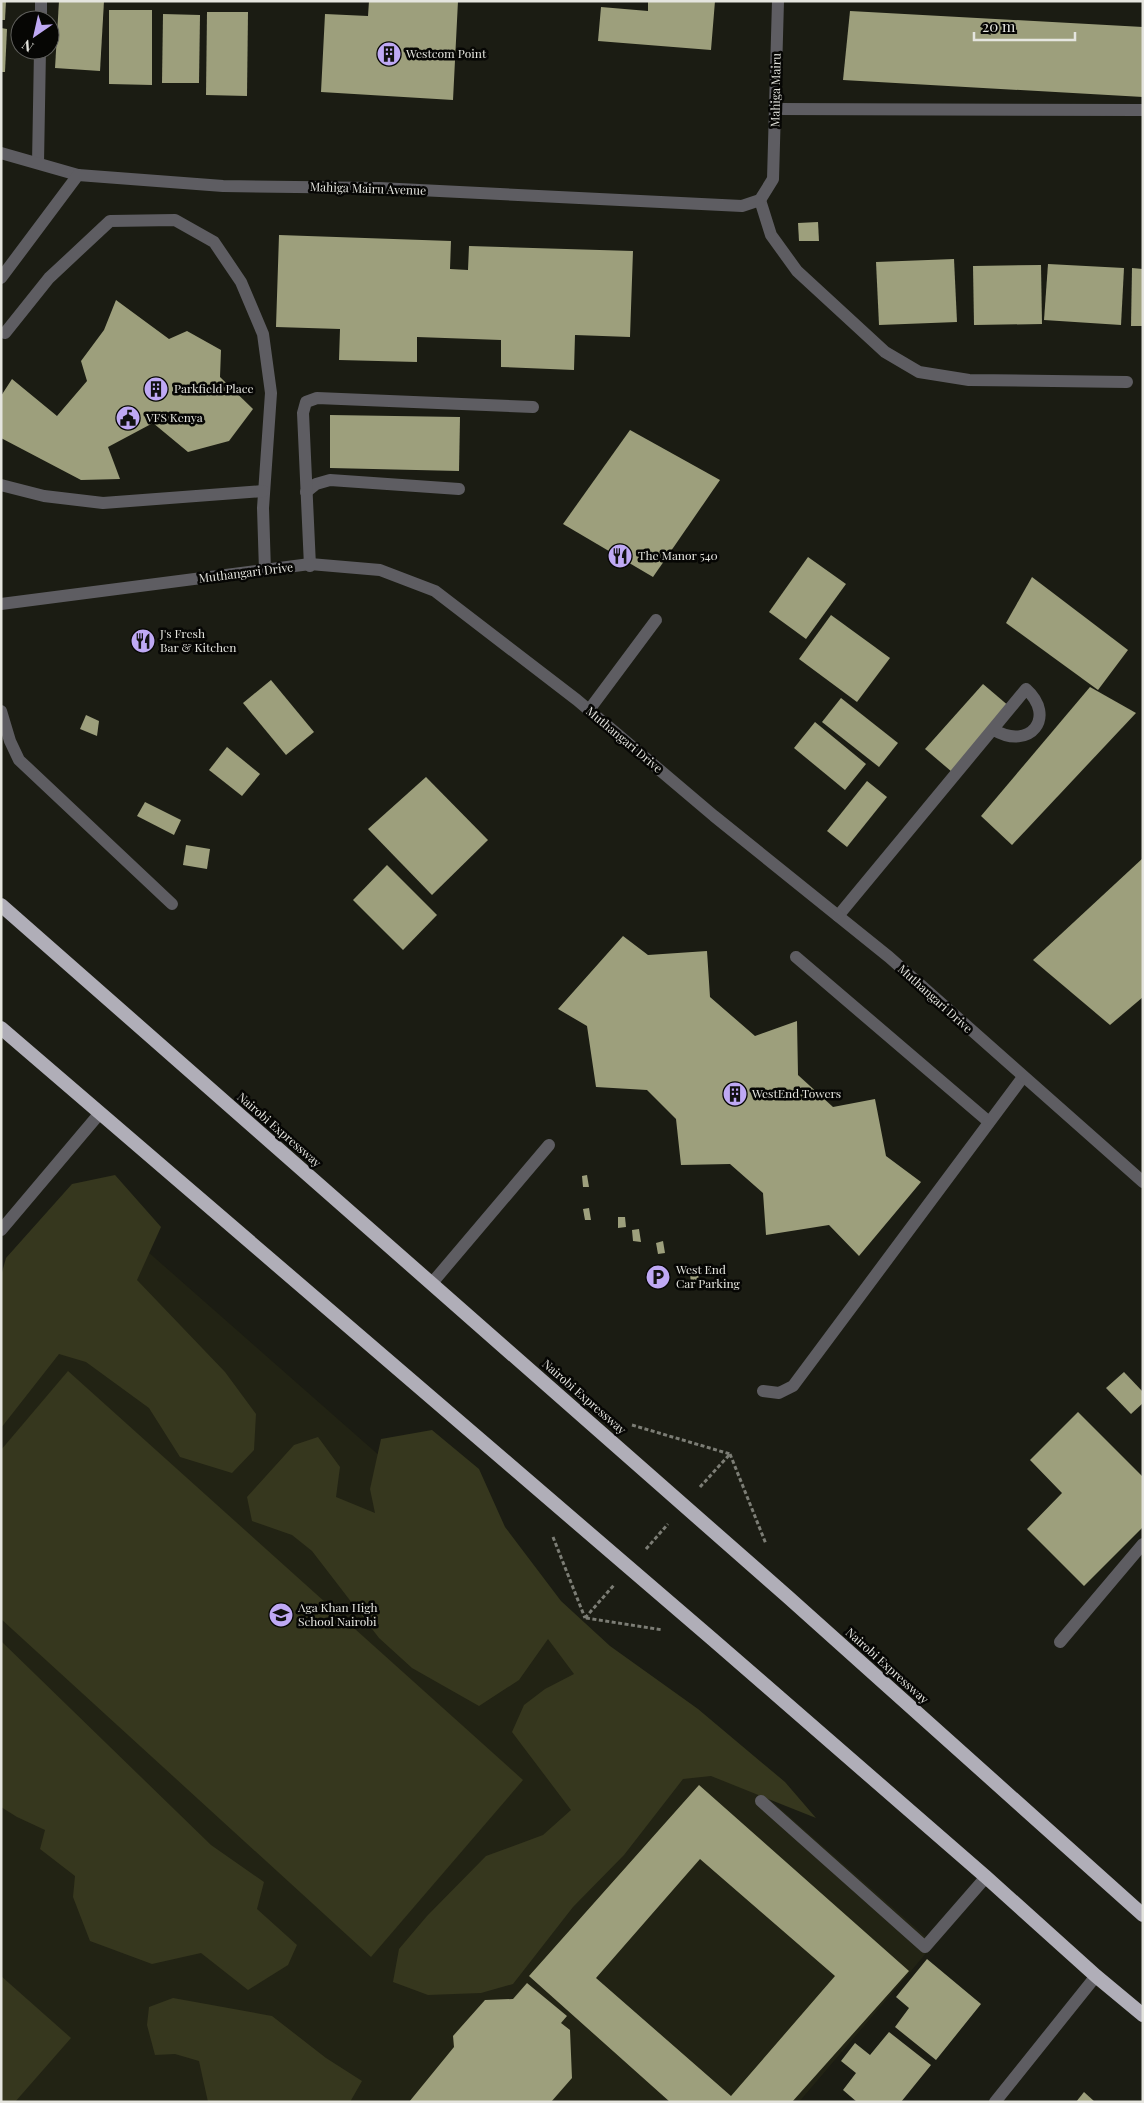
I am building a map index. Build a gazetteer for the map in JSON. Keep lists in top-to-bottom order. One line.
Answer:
{"streets":{"highway":["Nairobi Expressway"],"street":["Mahiga Mairu","Mahiga Mairu Avenue","Muthangari Drive"]},"crossings":[["Mahiga Mairu","Mahiga Mairu Avenue"]],"places":{"building":["Westcom Point","Parkfield Place","WestEnd Towers"],"public building":["VFS Kenya"],"restaurant":["The Manor 540","J's Fresh Bar & Kitchen"],"parking":["West End Car Parking"],"school or university":["Aga Khan High School Nairobi"]},"scale_bar":"20 m","north":"bottom left"}
